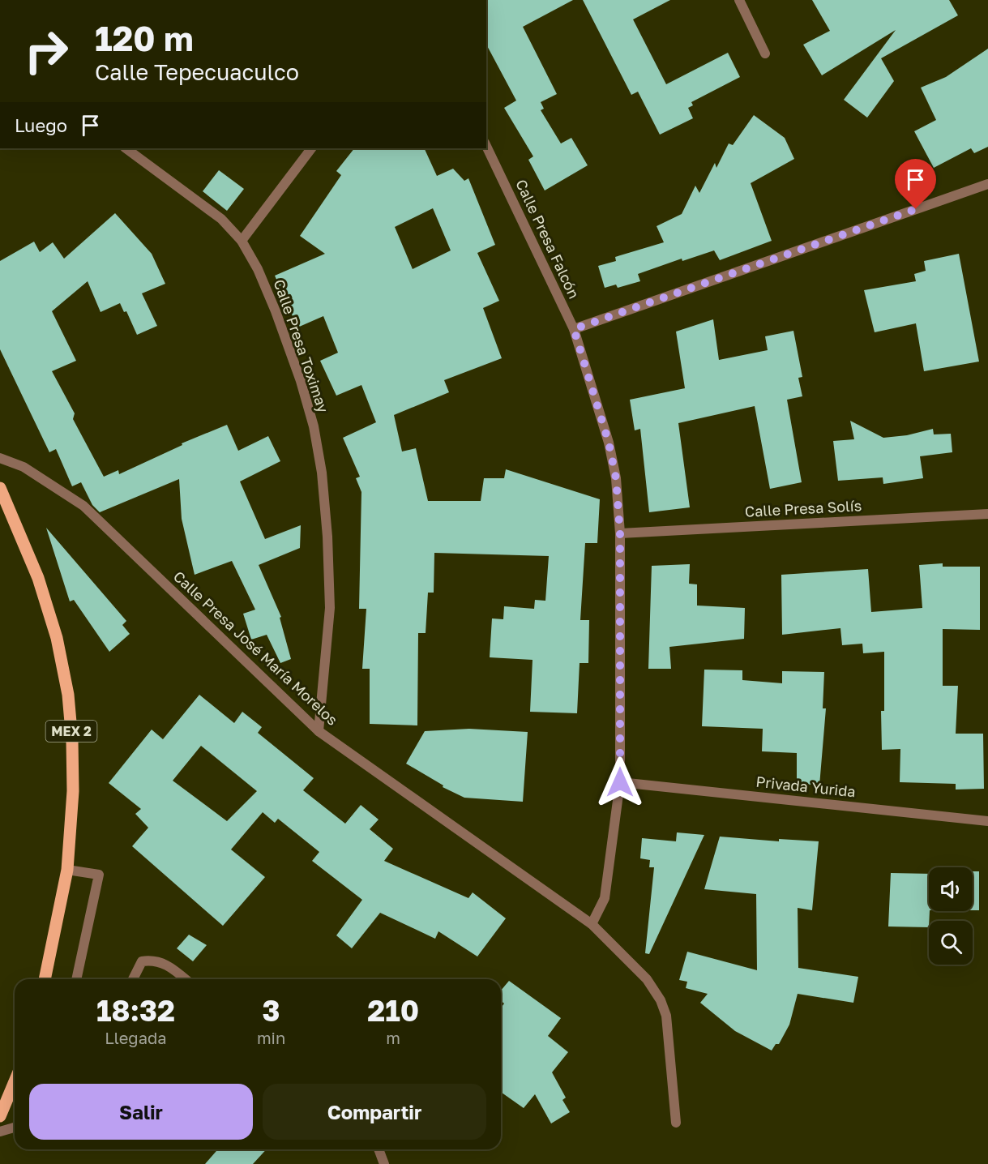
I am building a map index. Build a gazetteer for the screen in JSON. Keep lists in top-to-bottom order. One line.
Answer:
{"streets":{"main road":["MEX 2"],"street":["Calle Presa Falcón","Calle Presa Toximay","Calle Presa Solís","Calle Presa José María Morelos","Privada Yurida"]},"crossings":[["Calle Presa Falcón","Calle Presa Solís"],["Calle Presa Falcón","Calle Presa José María Morelos"],["Calle Presa Falcón","Privada Yurida"],["Calle Presa Toximay","Calle Presa José María Morelos"]],"page":{"turn":["120 m","Calle Tepecuaculco"],"then":"Luego","eta":["18:32","Llegada","3","min","210","m"],"buttons":["Salir","Compartir"]}}
